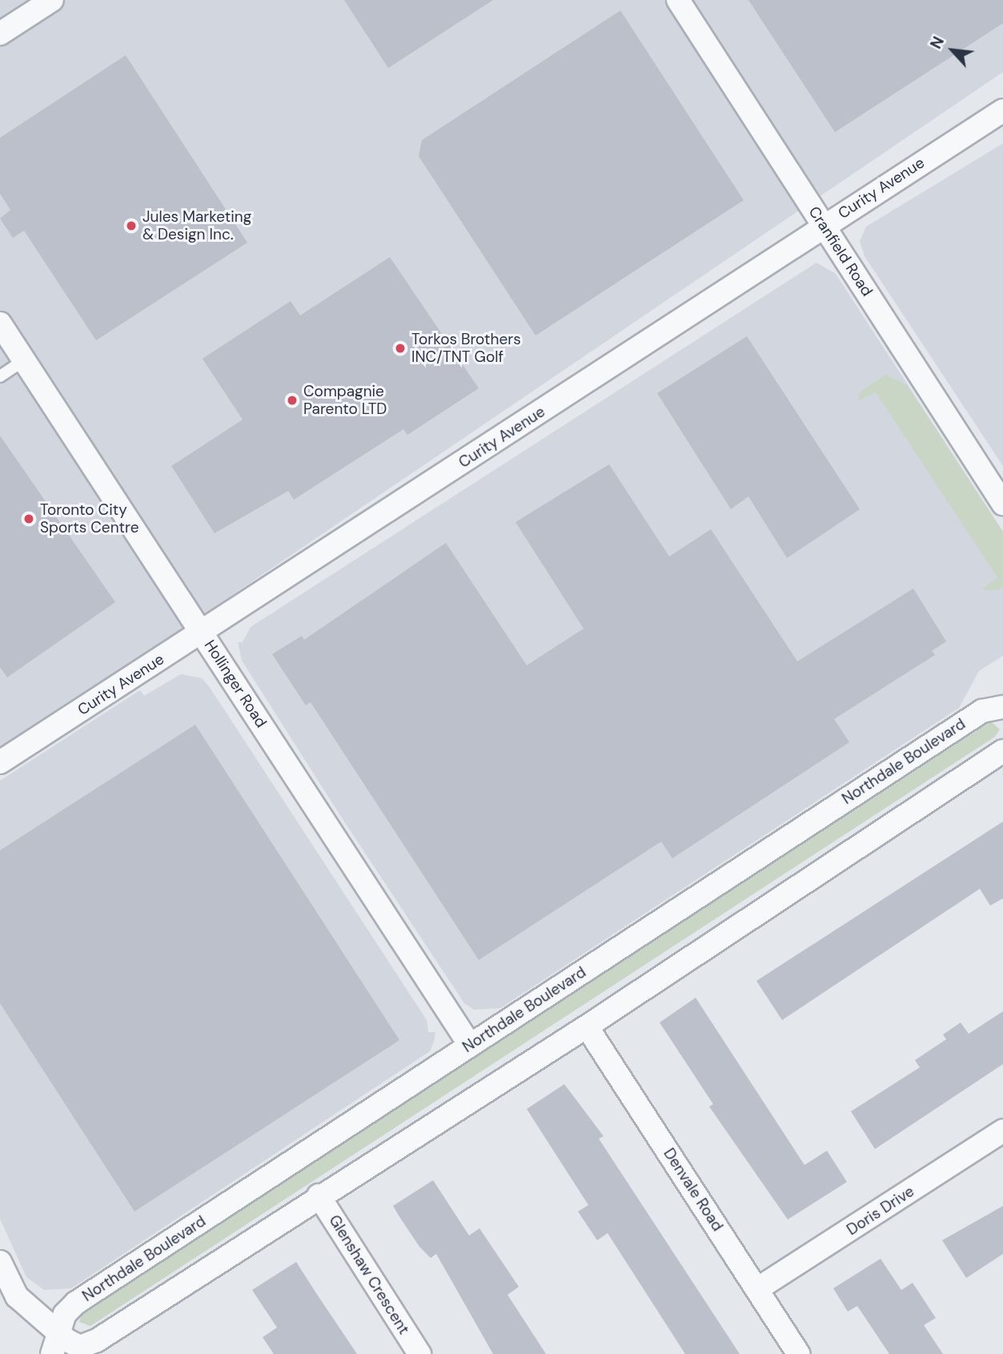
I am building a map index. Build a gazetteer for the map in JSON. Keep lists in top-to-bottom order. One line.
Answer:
{"streets":{"street":["Curity Avenue","Cranfield Road","Hollinger Road","Northdale Boulevard","Denvale Road","Doris Drive","Glenshaw Crescent"]},"crossings":[["Curity Avenue","Cranfield Road"],["Curity Avenue","Hollinger Road"],["Hollinger Road","Northdale Boulevard"],["Denvale Road","Doris Drive"]],"places":["Jules Marketing & Design Inc.","Torkos Brothers INC/TNT Golf","Compagnie Parento LTD","Toronto City Sports Centre"],"north":"top left"}
